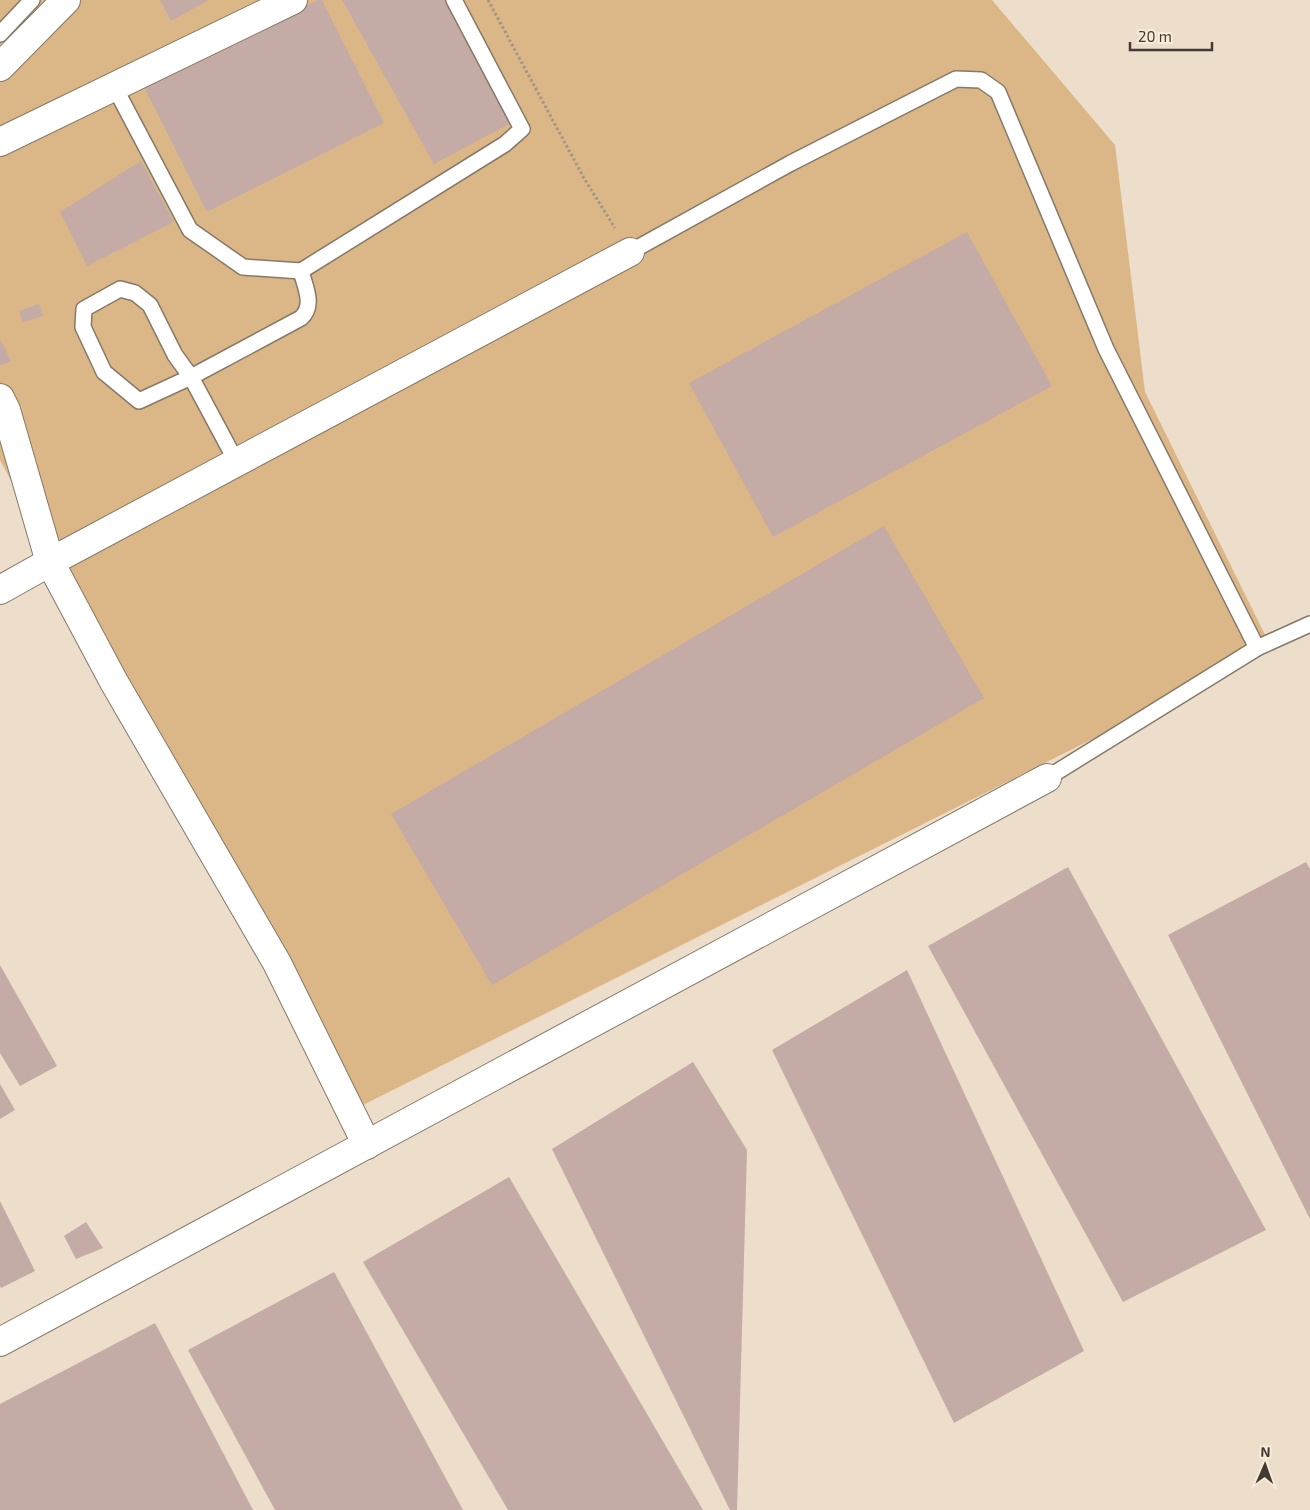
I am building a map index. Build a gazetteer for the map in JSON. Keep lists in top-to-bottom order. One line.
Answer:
{"scale_bar":"20 m","north":"top"}
